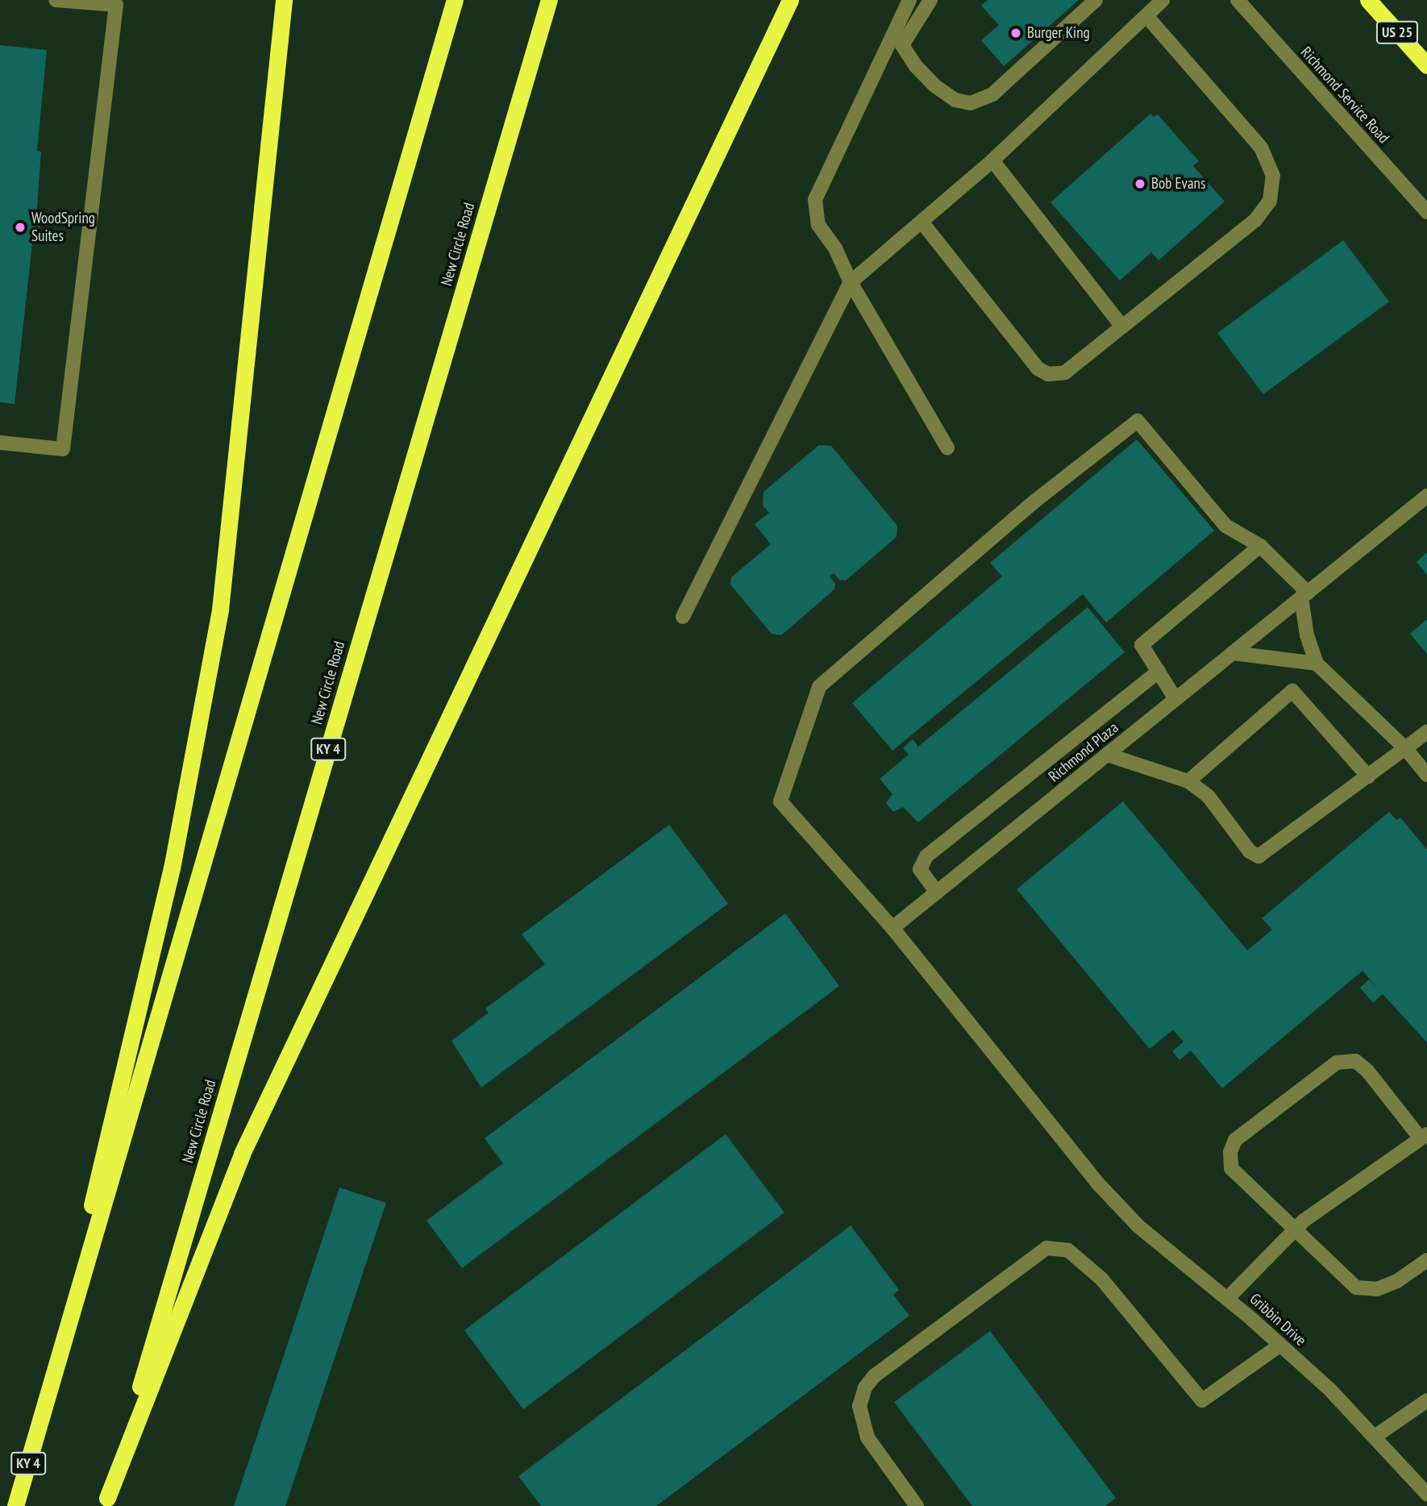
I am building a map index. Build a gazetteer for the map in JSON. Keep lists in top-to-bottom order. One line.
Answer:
{"streets":{"highway":["US 25","New Circle Road","KY 4"],"street":["Richmond Service Road","Richmond Plaza","Gribbin Drive"]},"crossings":[["Richmond Plaza","Gribbin Drive"]],"places":["Burger King","Bob Evans","WoodSpring Suites"]}
